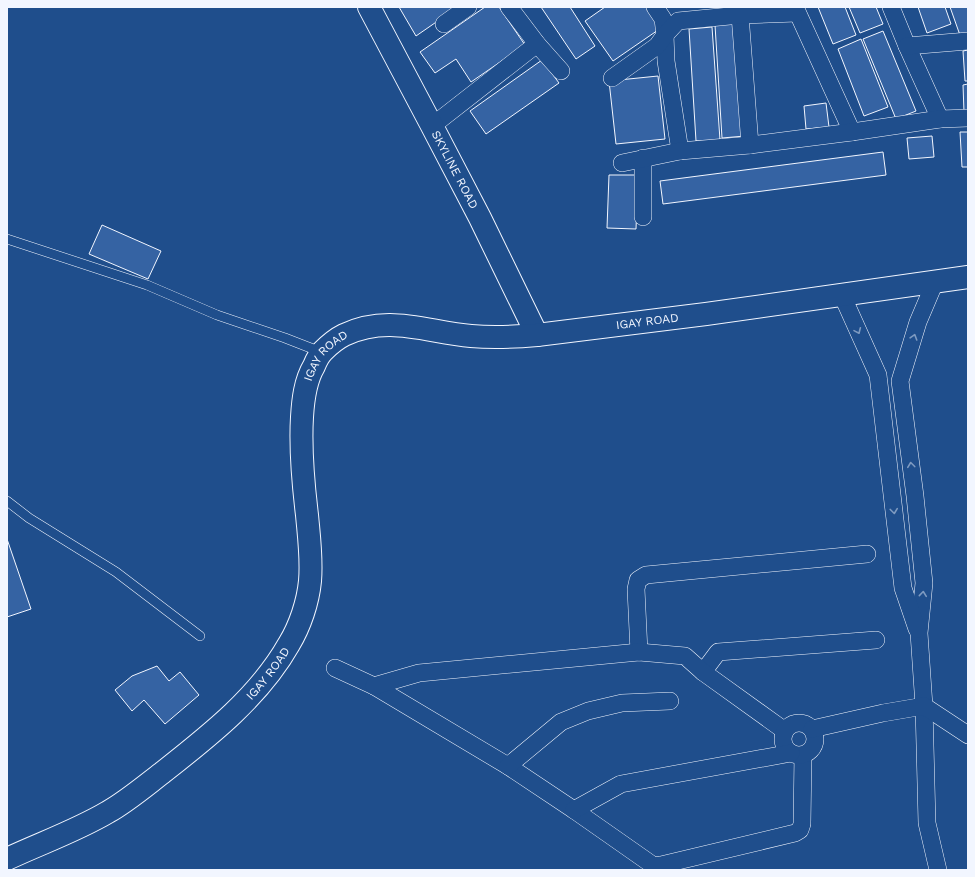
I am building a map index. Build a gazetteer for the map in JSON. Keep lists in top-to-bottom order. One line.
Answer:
{"streets":{"main road":["SKYLINE ROAD","IGAY ROAD"]},"crossings":[["SKYLINE ROAD","IGAY ROAD"]]}
